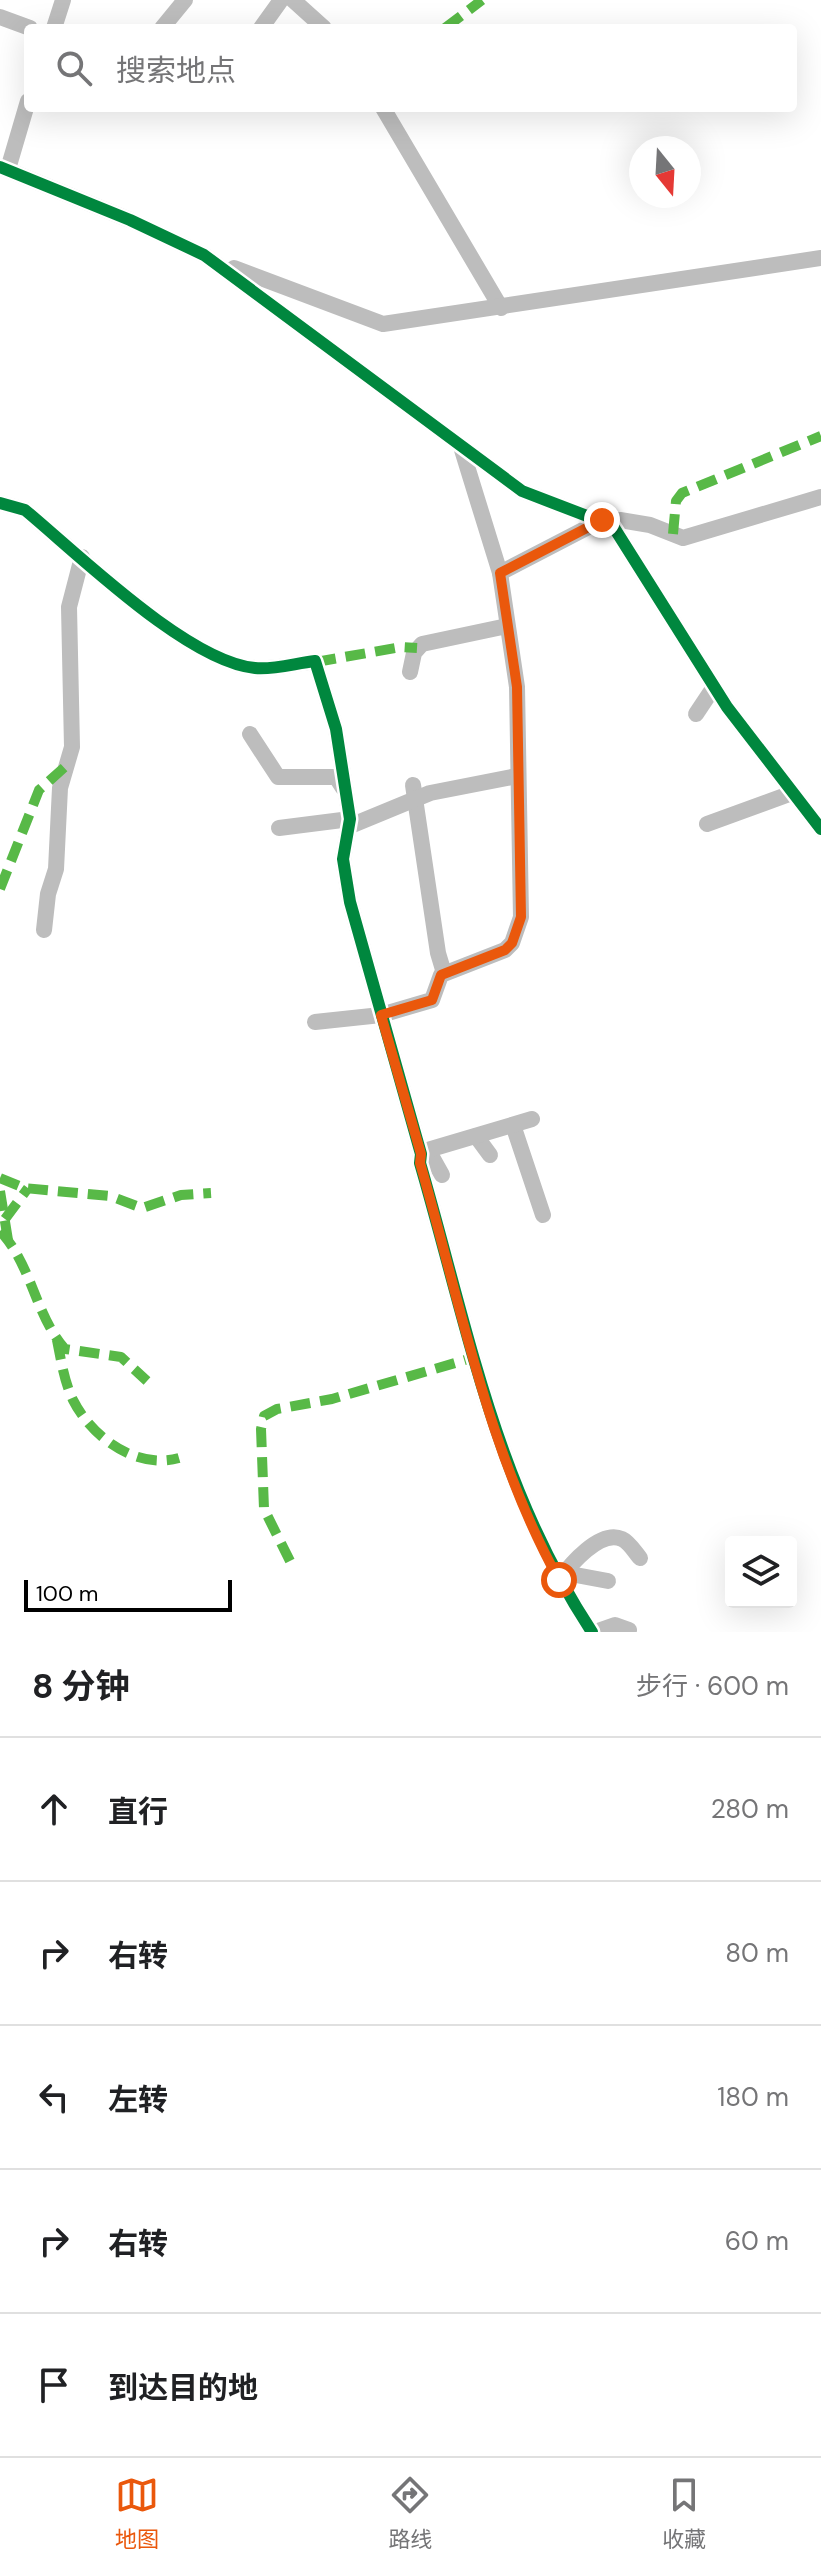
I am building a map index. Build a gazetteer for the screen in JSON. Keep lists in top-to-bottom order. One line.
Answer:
{"scale_bar":"100 m","north":"bottom","page":{"search":"搜索地点","scale":"100 m","heading":["8 分钟","步行 · 600 m"],"list":[["直行","280 m"],["右转","80 m"],["左转","180 m"],["右转","60 m"],"到达目的地"],"nav":["地图","路线","收藏"]}}
